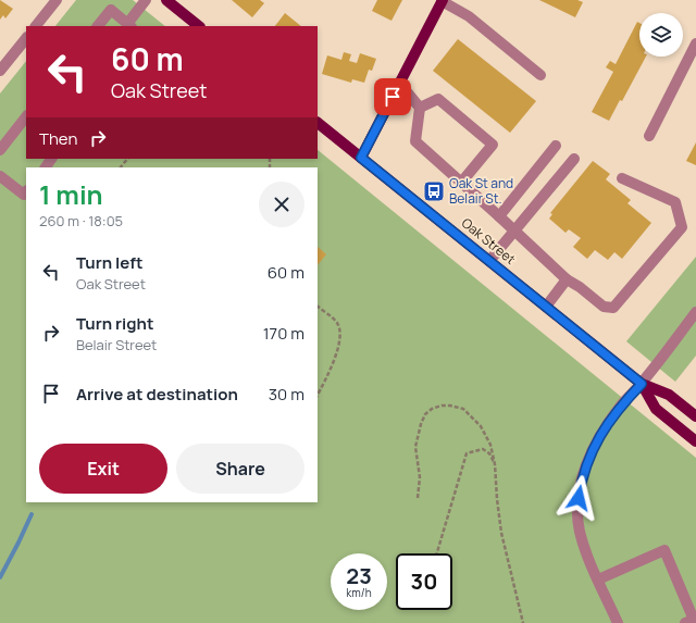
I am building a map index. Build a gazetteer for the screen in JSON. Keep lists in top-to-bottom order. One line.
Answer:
{"streets":{"main road":["Oak Street"]},"places":{"bus stop":["Oak St and Belair St."]},"page":{"turn":["60 m","Oak Street"],"then":"Then","heading":["1 min","260 m · 18:05"],"list":[{"name":"Turn left","note":"Oak Street","value":"60 m"},{"name":"Turn right","note":"Belair Street","value":"170 m"},{"name":"Arrive at destination","value":"30 m"}],"buttons":["Exit","Share"],"speed":"23 km/h","limit":"30"}}
